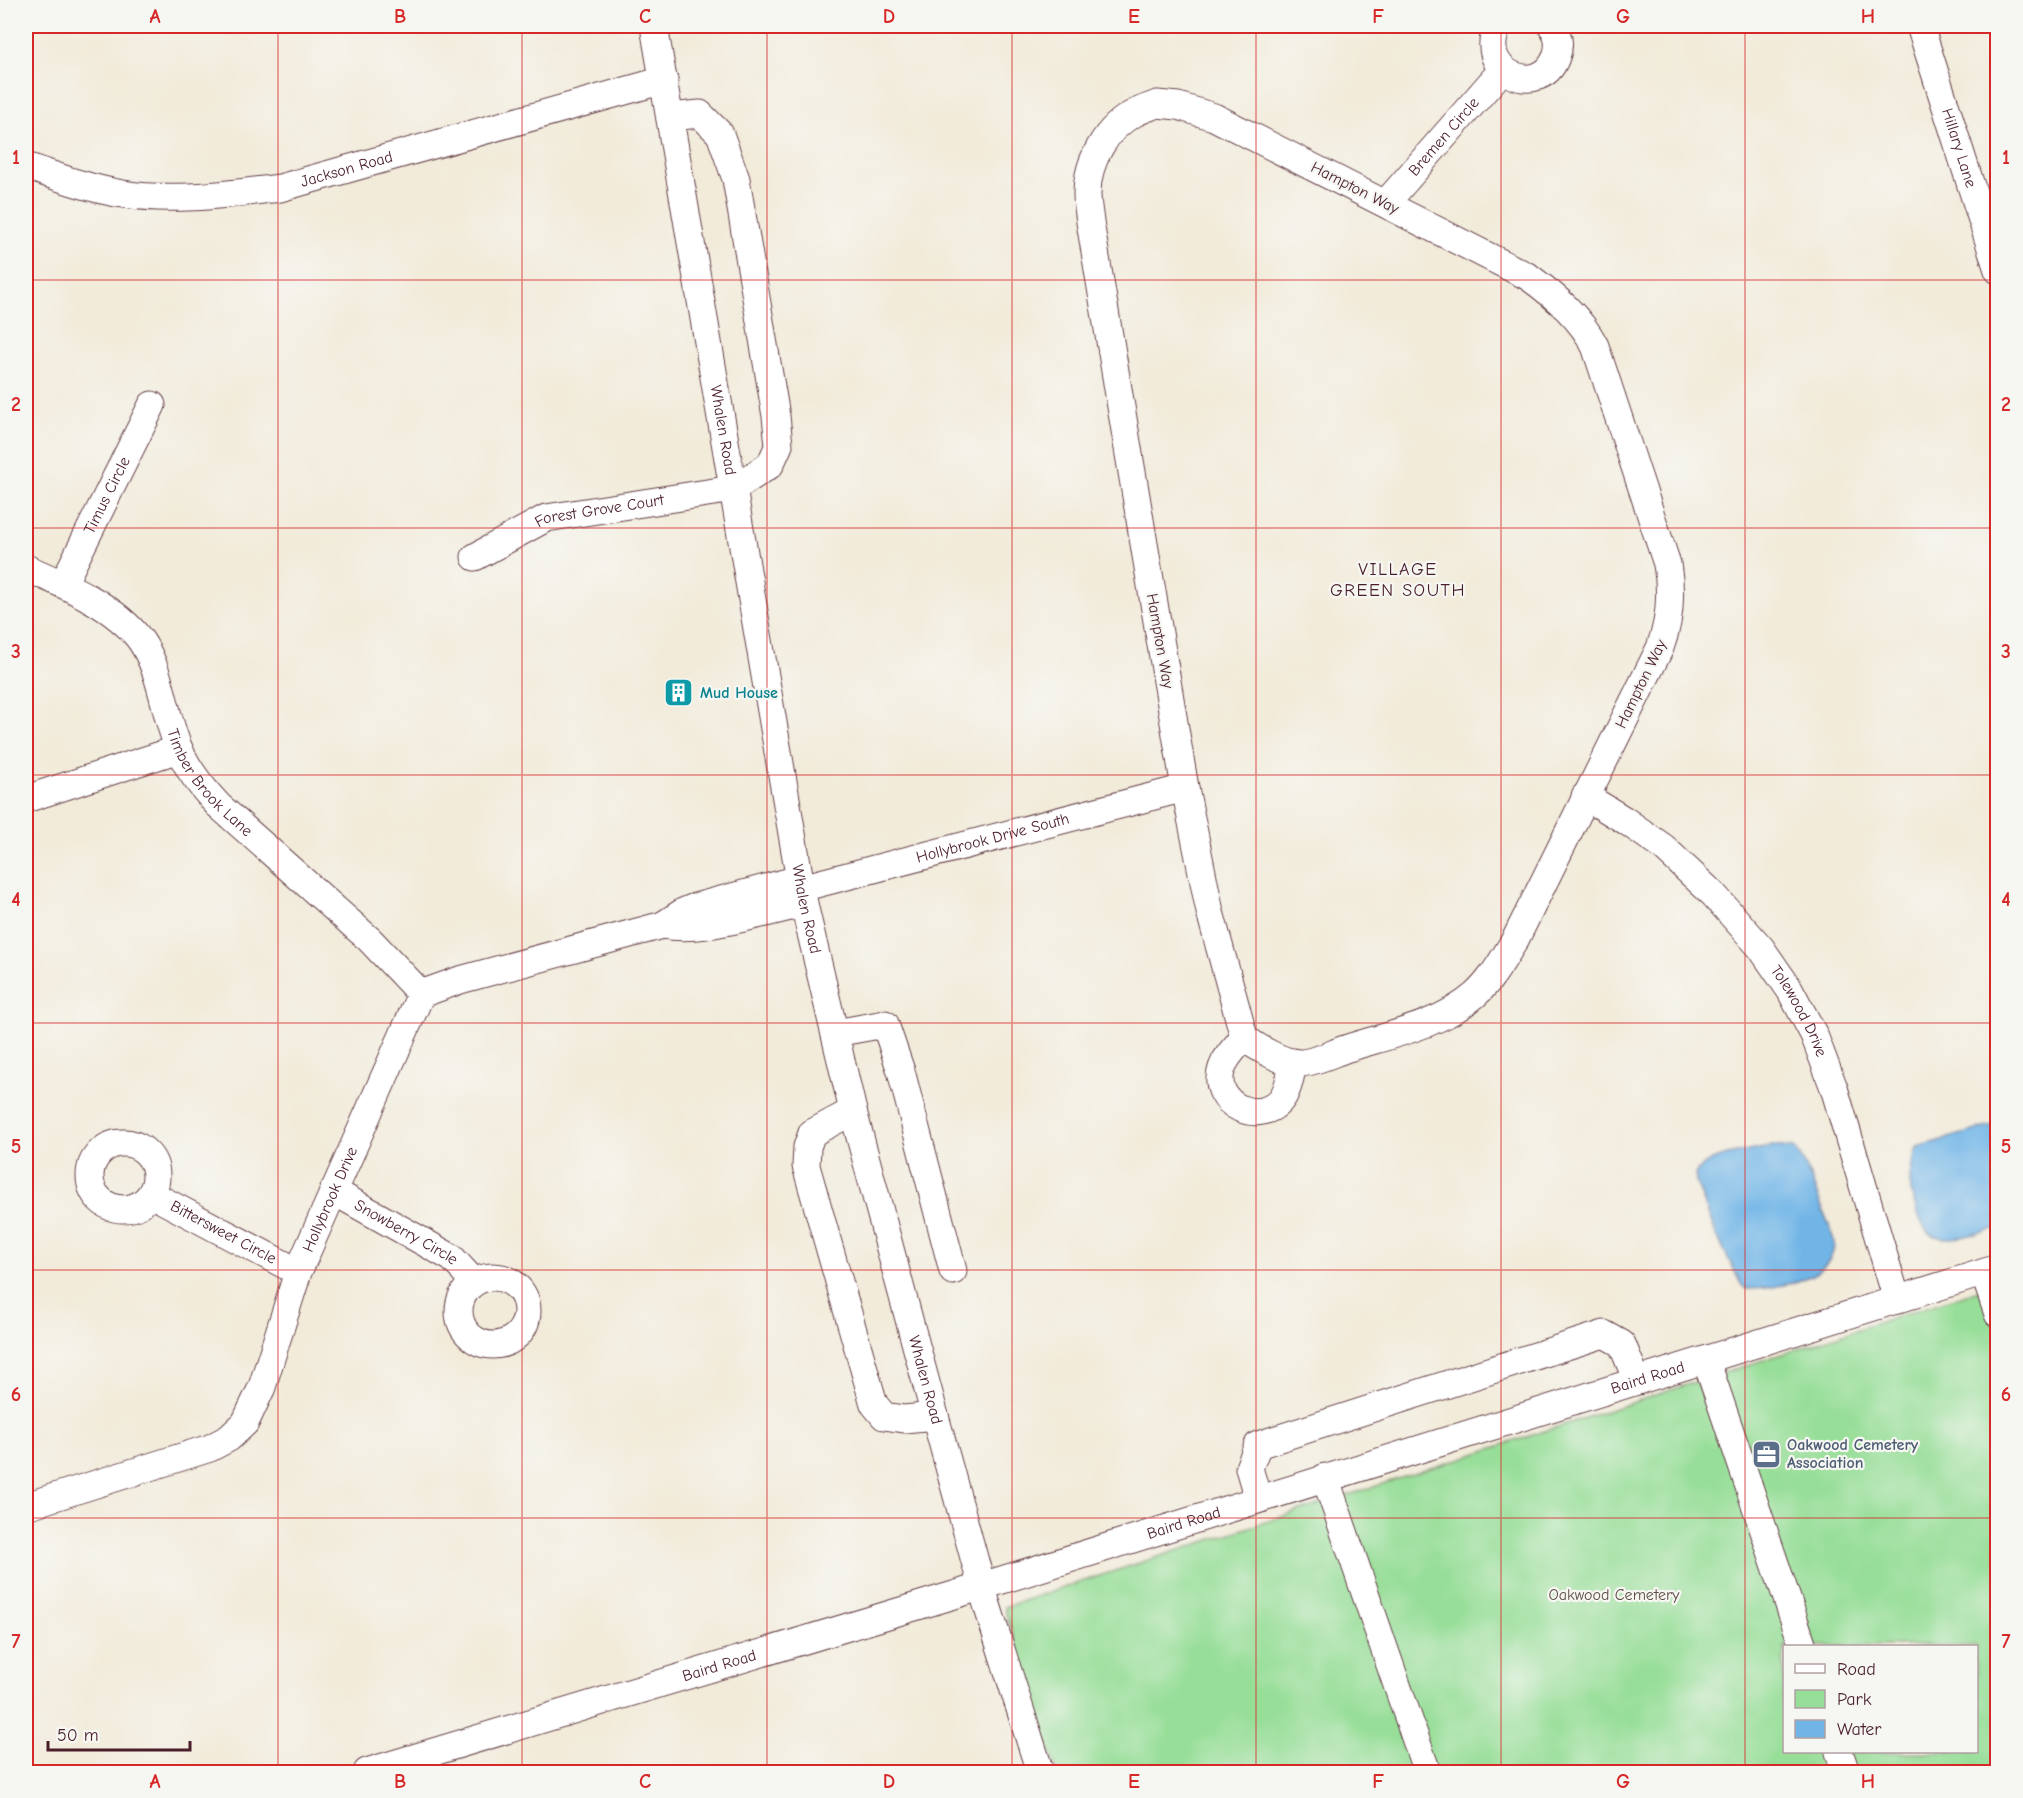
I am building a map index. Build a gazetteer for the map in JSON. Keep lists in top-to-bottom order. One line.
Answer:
{"streets":{"street":["Bremen Circle","Hillary Lane","Jackson Road","Hampton Way","Whalen Road","Timus Circle","Forest Grove Court","Timber Brook Lane","Hollybrook Drive South","Tolewood Drive","Hollybrook Drive","Bittersweet Circle","Snowberry Circle","Baird Road"]},"crossings":[["Bremen Circle","Hampton Way"],["Jackson Road","Whalen Road"],["Hampton Way","Hollybrook Drive South"],["Hampton Way","Tolewood Drive"],["Whalen Road","Forest Grove Court"],["Whalen Road","Hollybrook Drive South"],["Whalen Road","Baird Road"],["Timus Circle","Timber Brook Lane"],["Timber Brook Lane","Hollybrook Drive"],["Tolewood Drive","Baird Road"],["Hollybrook Drive","Bittersweet Circle"],["Hollybrook Drive","Snowberry Circle"]],"districts":["VILLAGE GREEN SOUTH"],"parks":["Oakwood Cemetery"],"places":{"building":["Mud House"],"office":["Oakwood Cemetery Association"]},"legend":["Road","Park","Water"],"scale_bar":"50 m","grid":{"columns":["A","B","C","D","E","F","G","H"],"rows":["1","2","3","4","5","6","7"]}}
